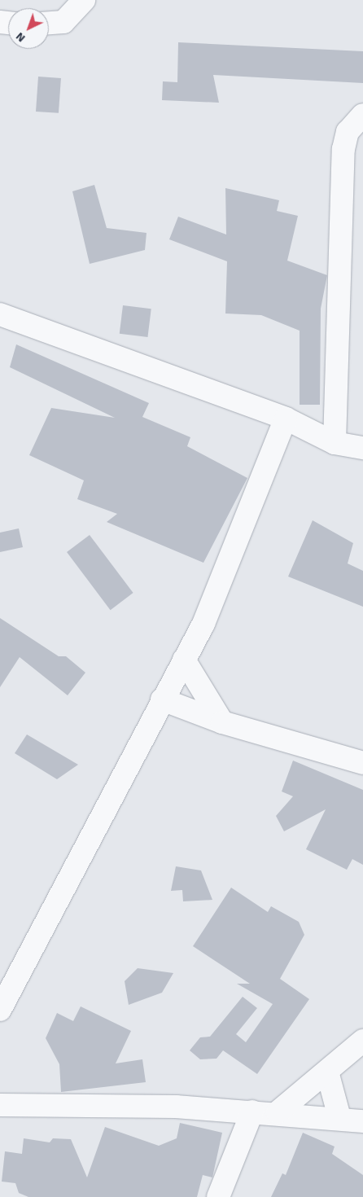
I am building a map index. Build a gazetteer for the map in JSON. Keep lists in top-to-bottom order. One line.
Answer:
{"north":"bottom left"}
